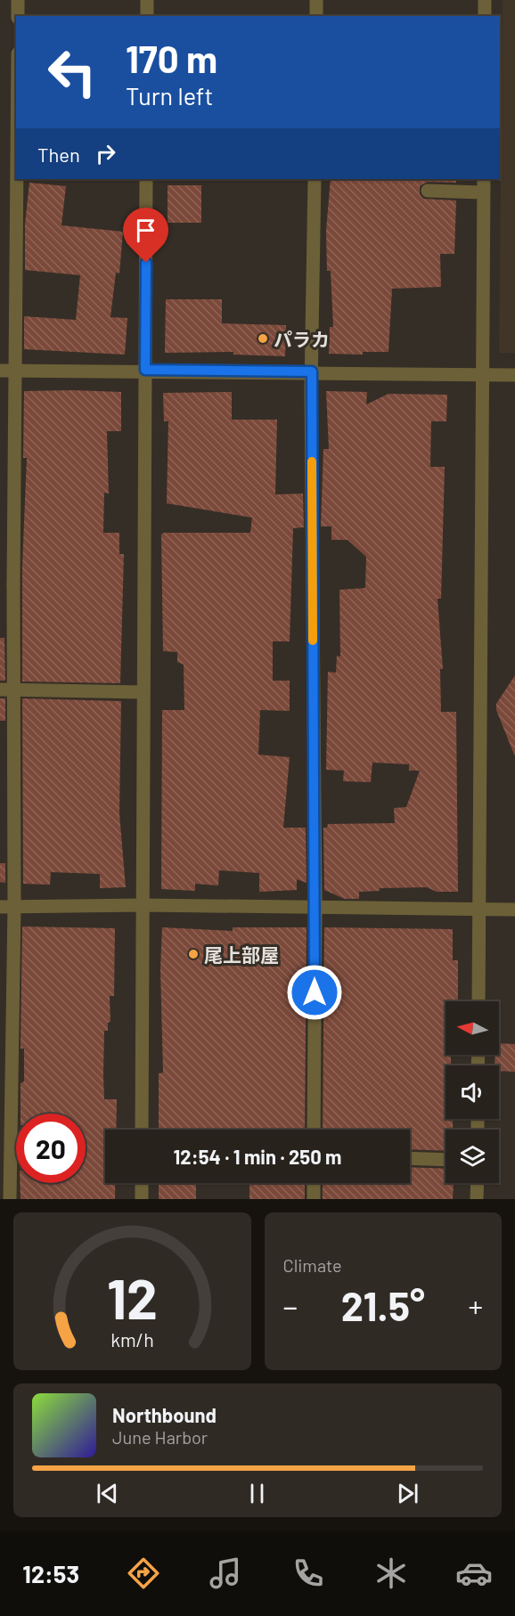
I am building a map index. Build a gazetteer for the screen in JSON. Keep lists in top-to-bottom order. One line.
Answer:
{"places":["パラカ","尾上部屋"],"north":"left","page":{"turn":["170 m","Turn left"],"then":"Then","limit":"20","trip":"12:54 · 1 min · 250 m","tile":"Climate","heat":["−","21.5°","+"],"song":["Northbound","June Harbor"],"tabs":"12:53","gauge":["12","km/h"]}}
